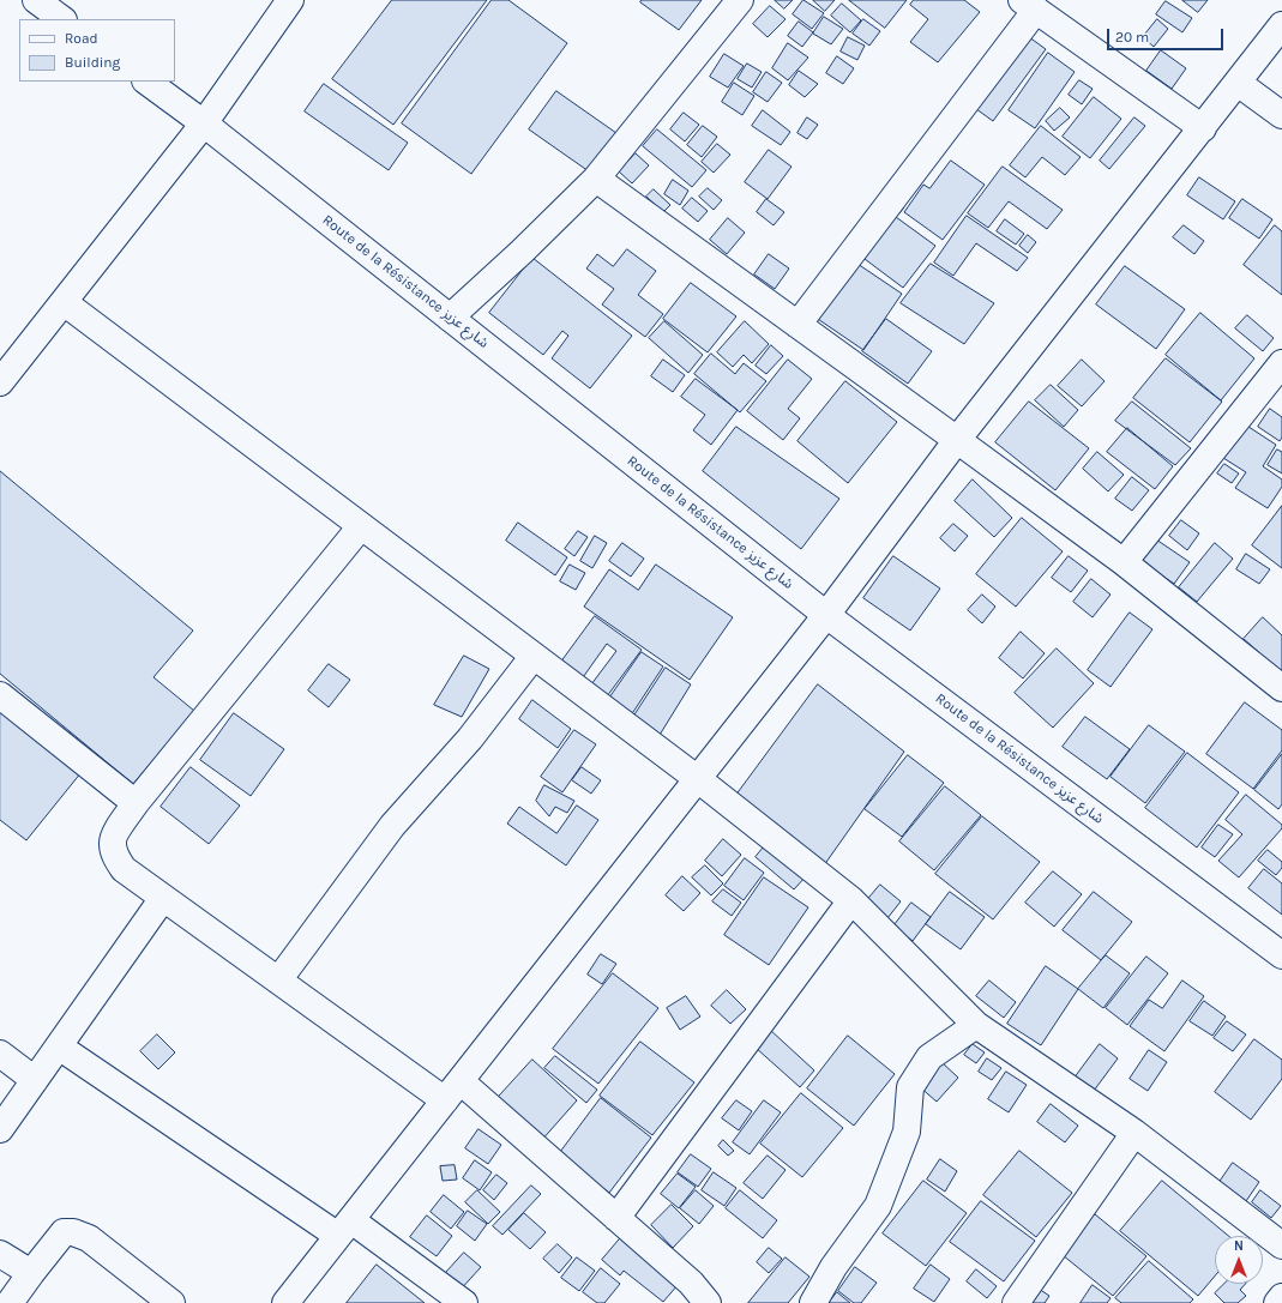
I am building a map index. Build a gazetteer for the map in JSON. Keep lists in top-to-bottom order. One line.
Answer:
{"streets":{"street":["Route de la Résistance شارع عزيز"]},"legend":["Road","Building"],"scale_bar":"20 m","north":"top"}
